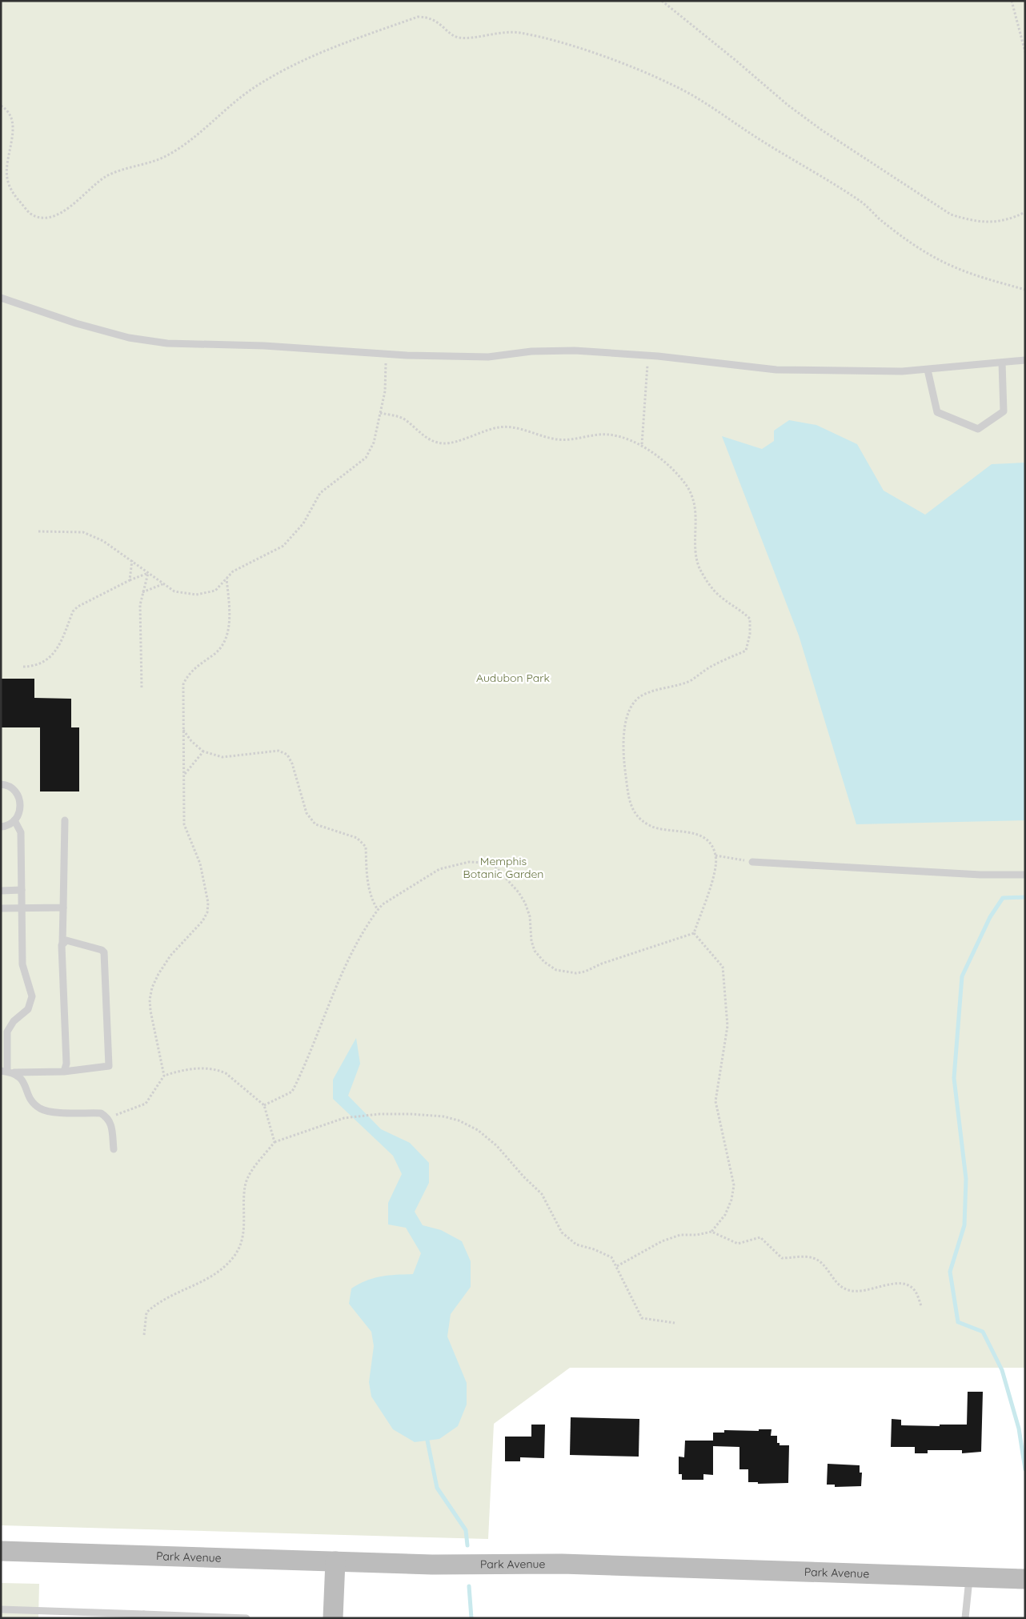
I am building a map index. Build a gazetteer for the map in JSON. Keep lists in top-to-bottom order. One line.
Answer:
{"streets":{"main road":["Park Avenue"]},"parks":["Audubon Park","Memphis Botanic Garden"]}
